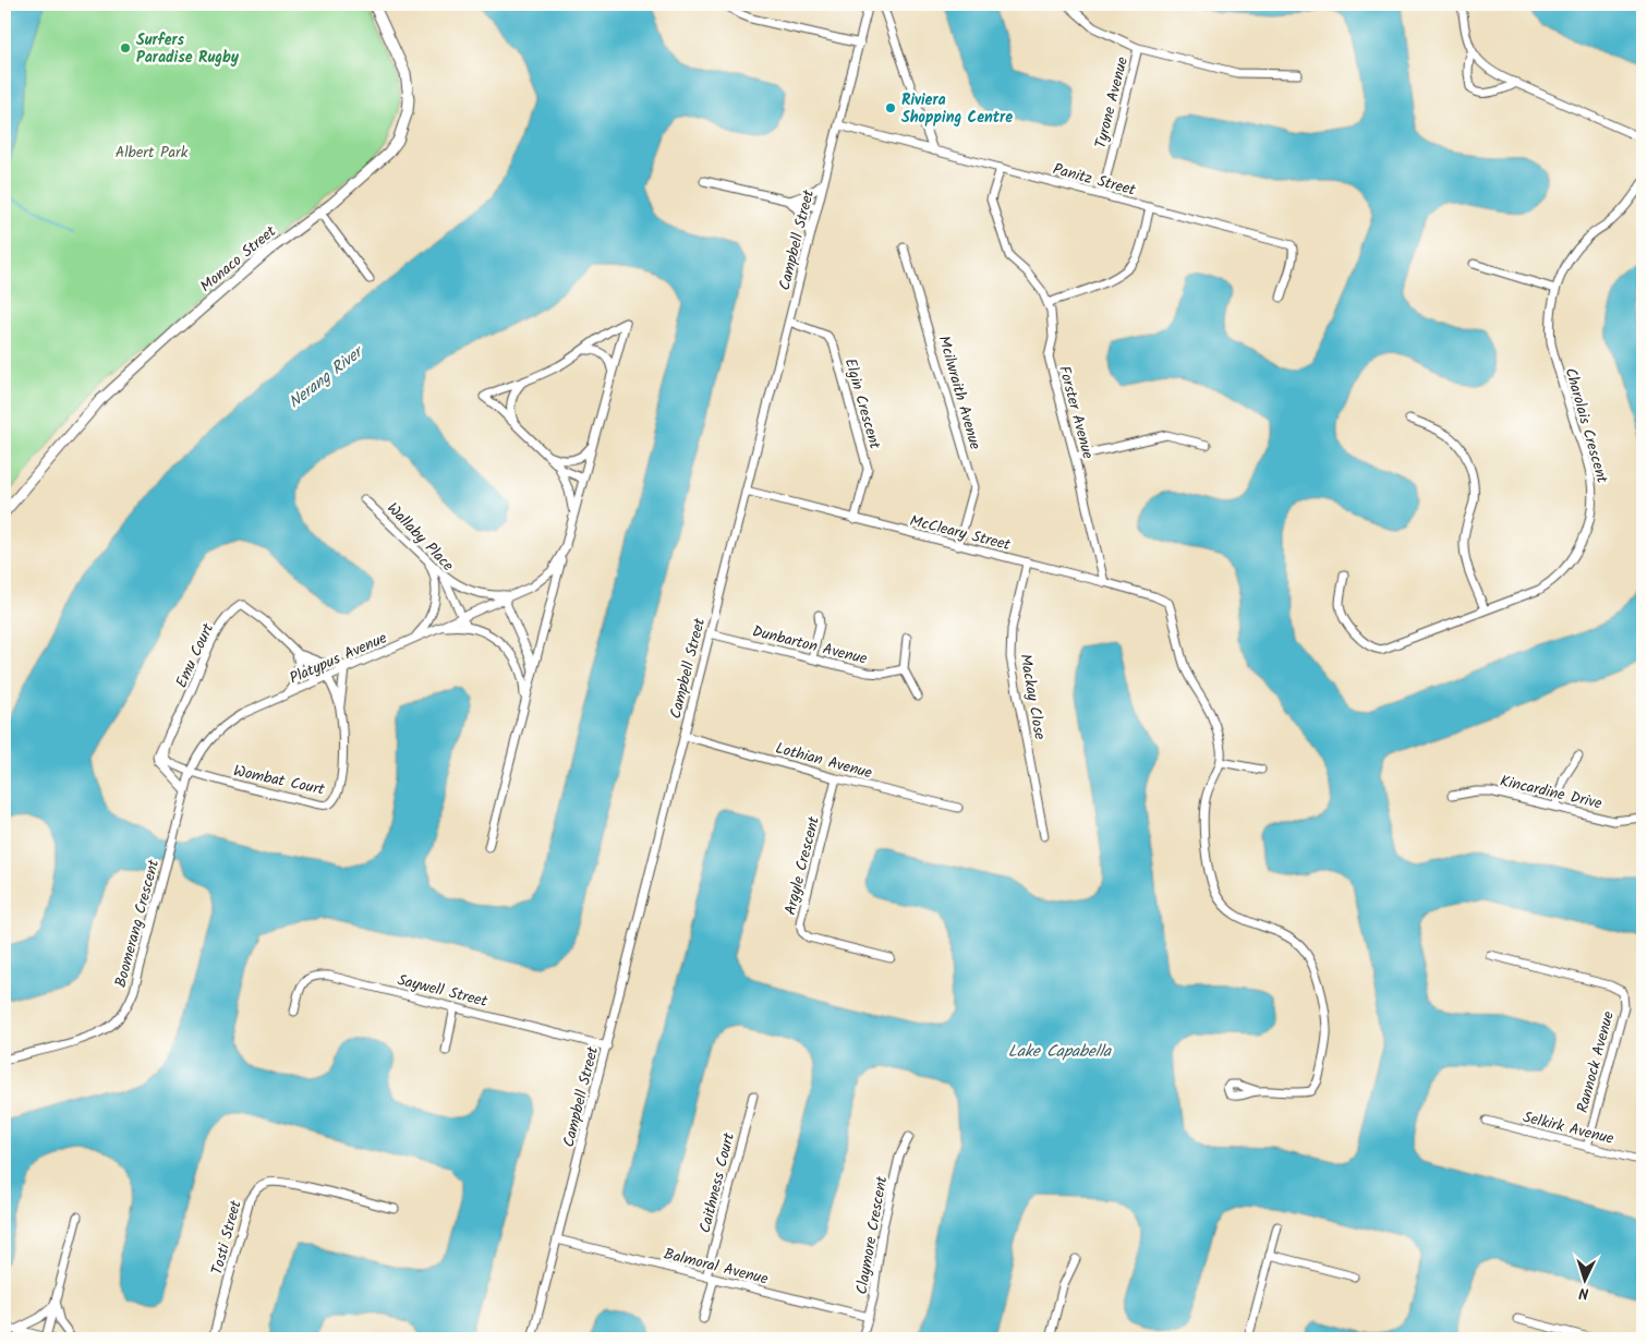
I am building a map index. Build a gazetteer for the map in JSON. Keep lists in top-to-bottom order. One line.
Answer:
{"streets":{"street":["Tyrone Avenue","Panitz Street","Campbell Street","Monaco Street","Mcilwraith Avenue","Elgin Crescent","Forster Avenue","Charolais Crescent","McCleary Street","Wallaby Place","Dunbarton Avenue","Emu Court","Platypus Avenue","Mackay Close","Lothian Avenue","Wombat Court","Kincardine Drive","Argyle Crescent","Boomerang Crescent","Saywell Street","Rannock Avenue","Selkirk Avenue","Caithness Court","Claymore Crescent","Tosti Street","Balmoral Avenue"]},"crossings":[["Tyrone Avenue","Panitz Street"],["Panitz Street","Campbell Street"],["Panitz Street","Forster Avenue"],["Campbell Street","Elgin Crescent"],["Campbell Street","McCleary Street"],["Campbell Street","Dunbarton Avenue"],["Campbell Street","Lothian Avenue"],["Campbell Street","Saywell Street"],["Campbell Street","Balmoral Avenue"],["Mcilwraith Avenue","McCleary Street"],["Elgin Crescent","McCleary Street"],["Forster Avenue","McCleary Street"],["McCleary Street","Mackay Close"],["Wallaby Place","Platypus Avenue"],["Emu Court","Platypus Avenue"],["Emu Court","Wombat Court"],["Platypus Avenue","Wombat Court"],["Platypus Avenue","Boomerang Crescent"],["Lothian Avenue","Argyle Crescent"],["Rannock Avenue","Selkirk Avenue"],["Caithness Court","Balmoral Avenue"],["Claymore Crescent","Balmoral Avenue"]],"water":["Nerang River","Lake Capabella"],"parks":["Albert Park"],"places":["Surfers Paradise Rugby","Riviera Shopping Centre"],"north":"bottom"}
